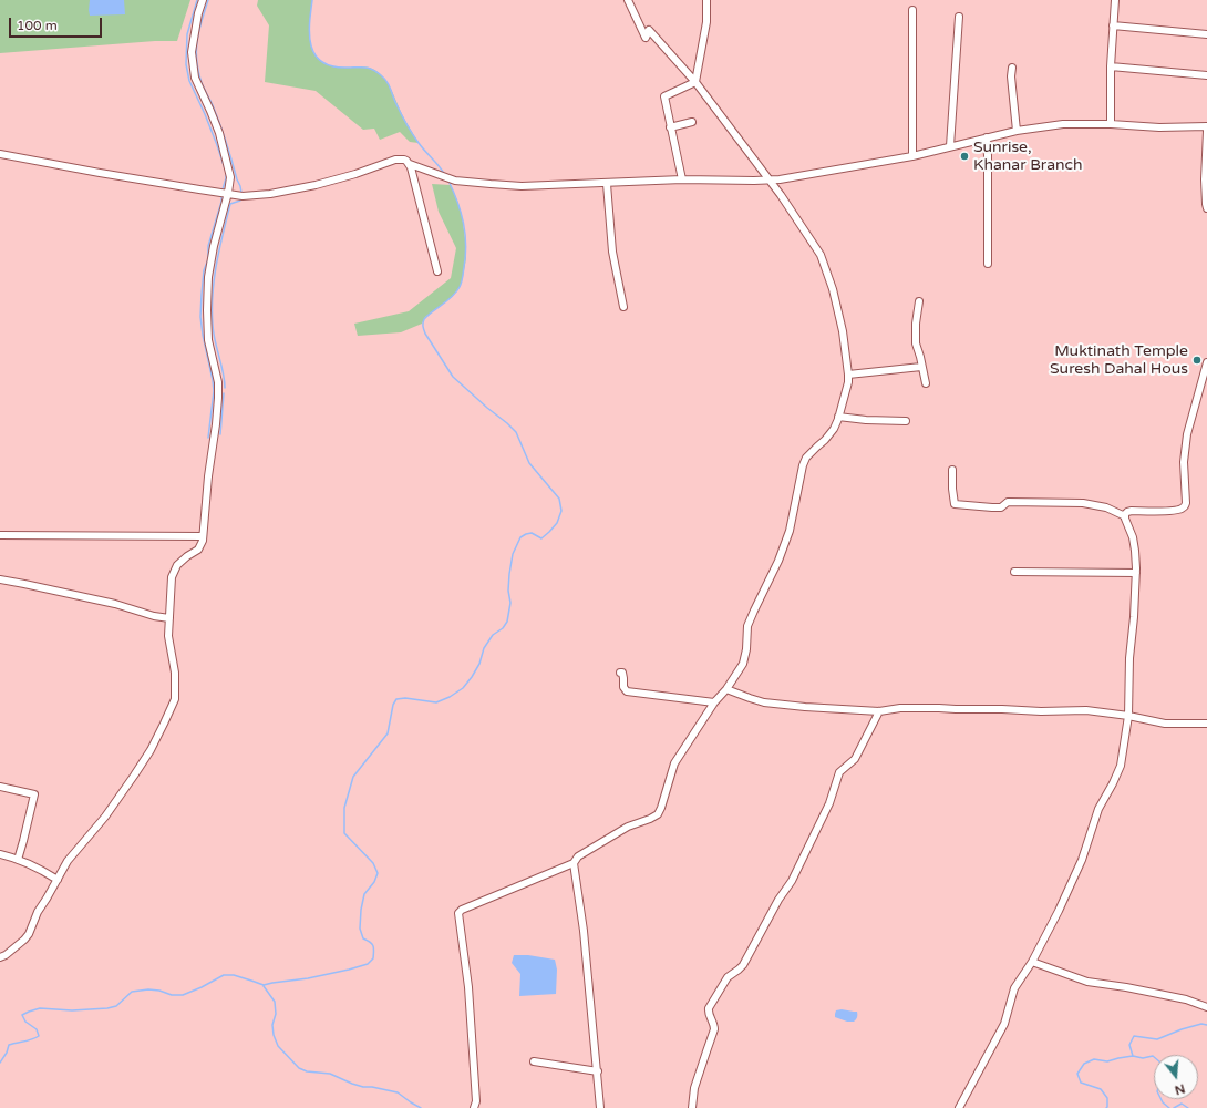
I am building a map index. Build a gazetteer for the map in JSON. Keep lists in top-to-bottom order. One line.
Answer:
{"places":["Sunrise, Khanar Branch","Muktinath Temple Suresh Dahal Hous"],"scale_bar":"100 m","north":"bottom"}
